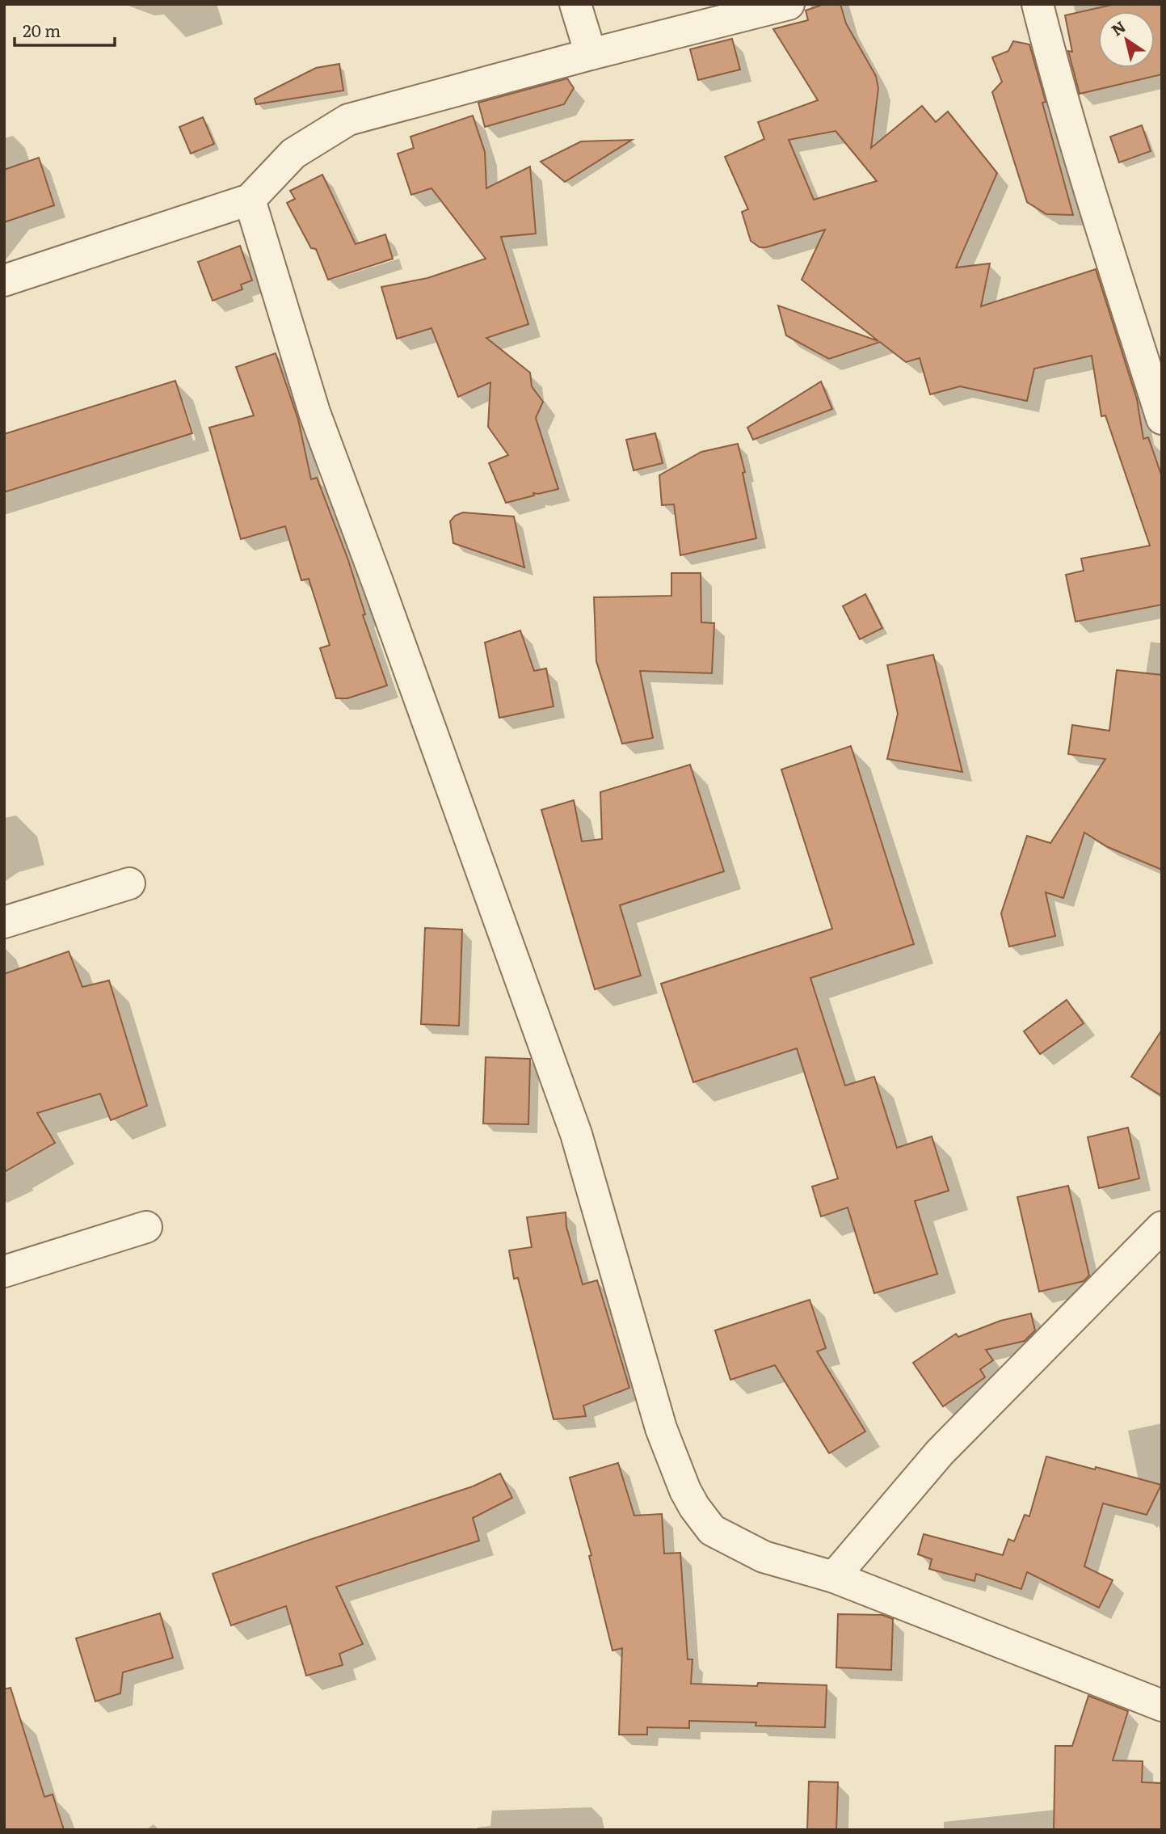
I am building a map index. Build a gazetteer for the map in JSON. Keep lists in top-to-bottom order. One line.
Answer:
{"scale_bar":"20 m","north":"top left"}
